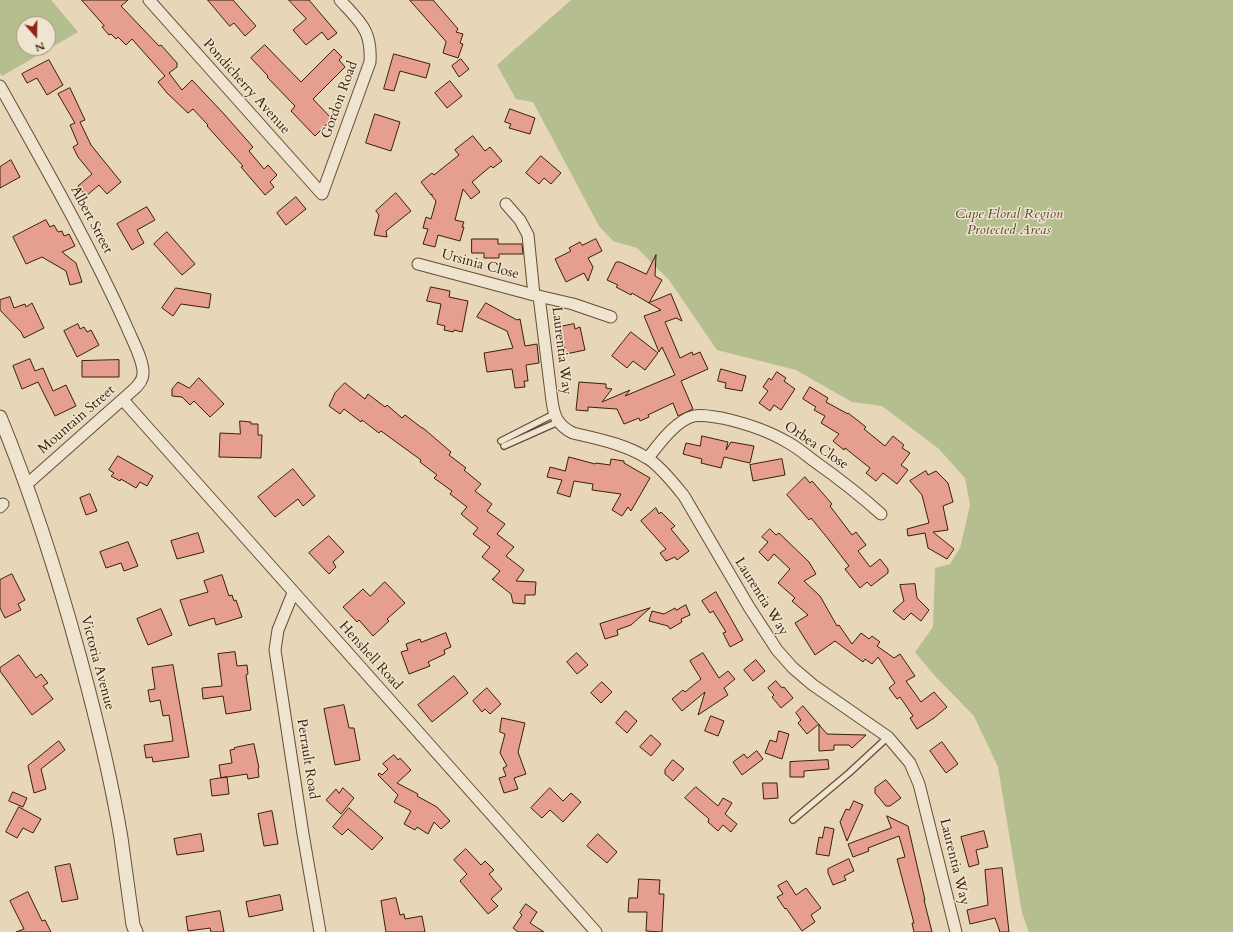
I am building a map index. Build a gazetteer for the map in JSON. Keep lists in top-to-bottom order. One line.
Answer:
{"streets":{"street":["Pondicherry Avenue","Gordon Road","Albert Street","Ursinia Close","Laurentia Way","Mountain Street","Orbea Close","Henshell Road","Victoria Avenue","Perrault Road"]},"crossings":[["Pondicherry Avenue","Gordon Road"],["Albert Street","Mountain Street"],["Ursinia Close","Laurentia Way"],["Laurentia Way","Orbea Close"],["Mountain Street","Henshell Road"],["Mountain Street","Victoria Avenue"],["Henshell Road","Perrault Road"]],"parks":["Cape Floral Region Protected Areas"],"north":"bottom"}
